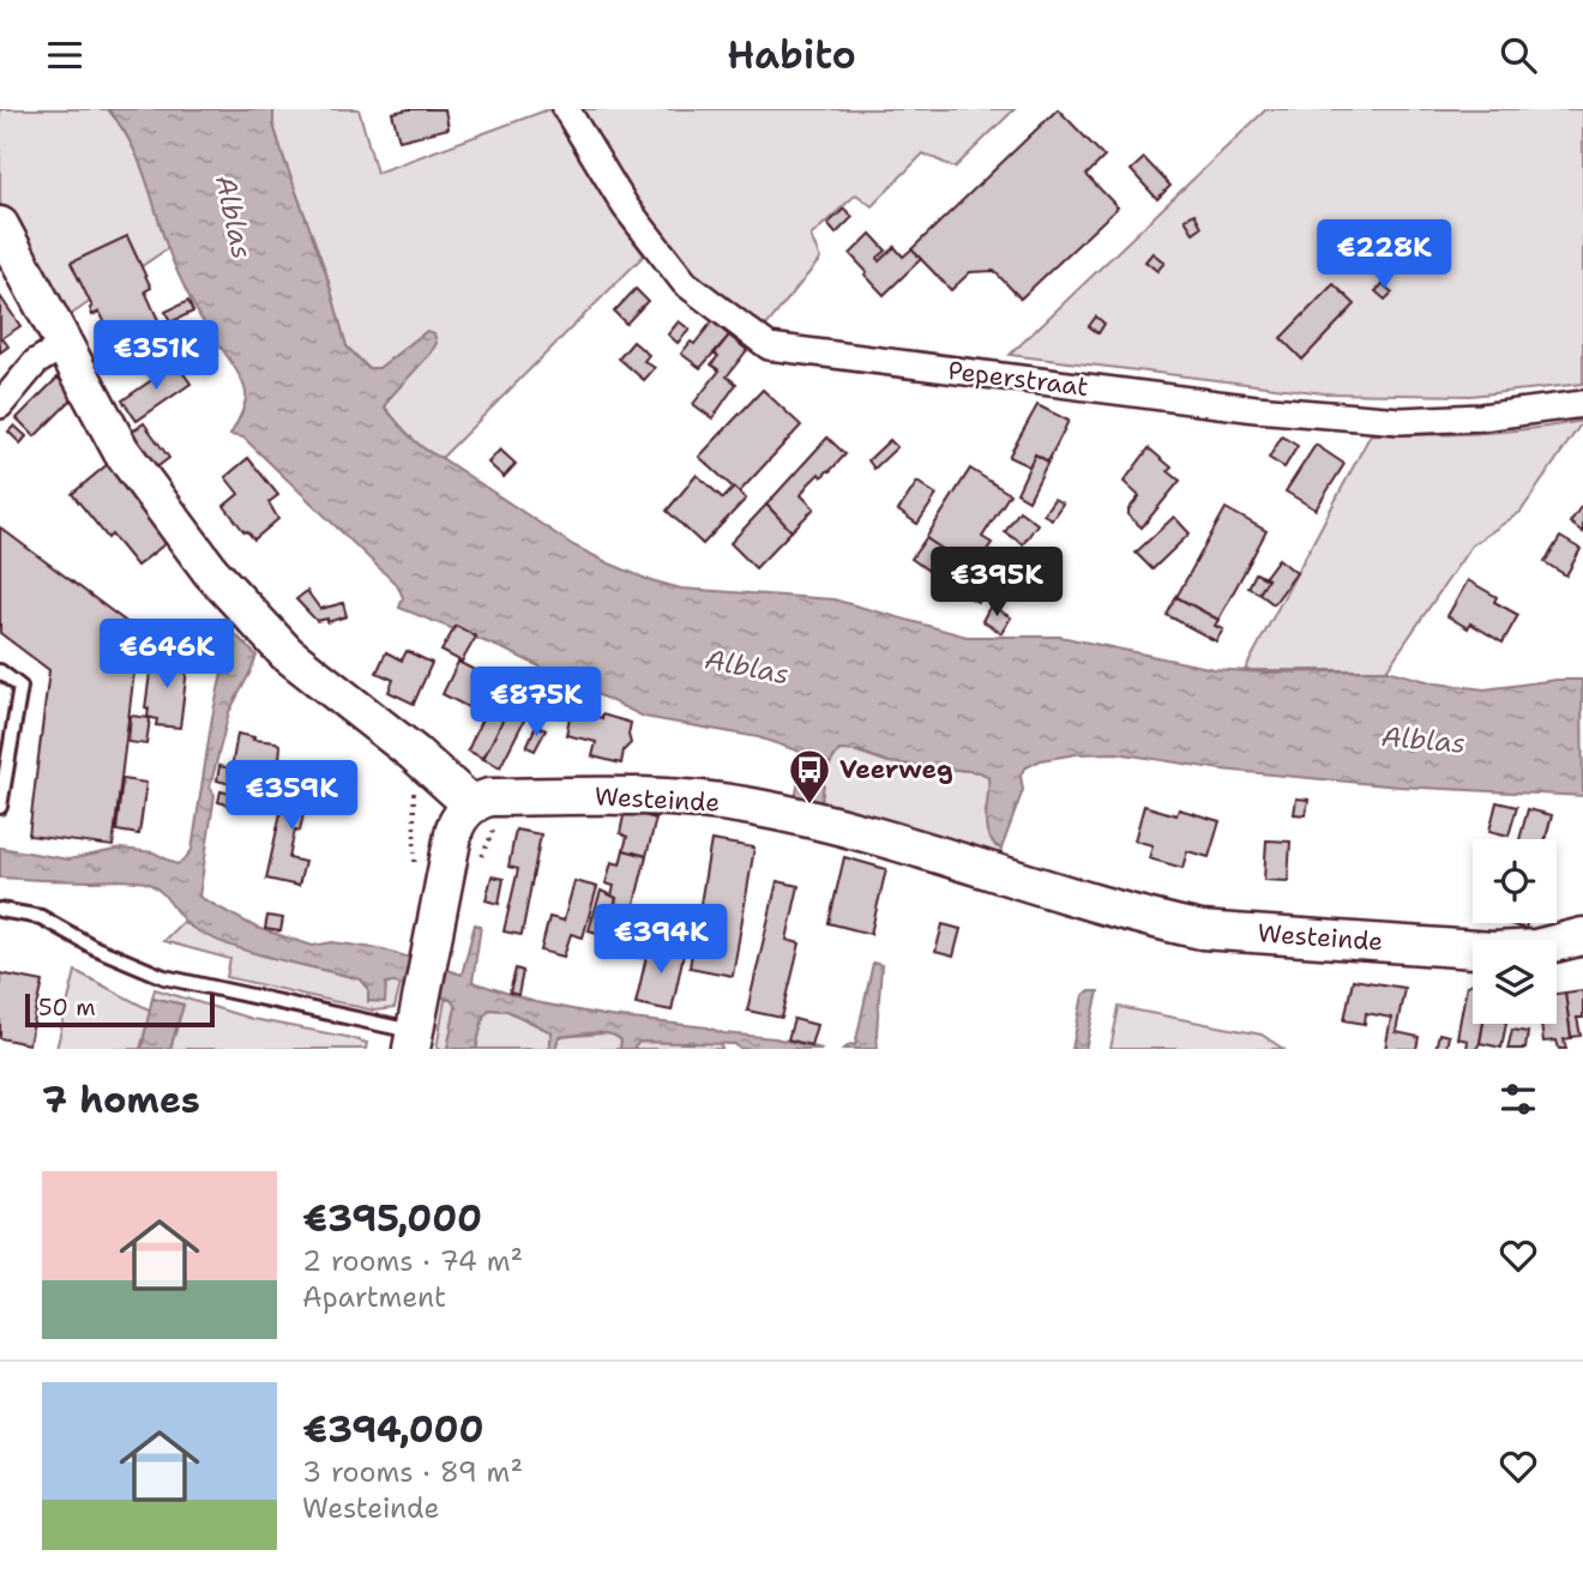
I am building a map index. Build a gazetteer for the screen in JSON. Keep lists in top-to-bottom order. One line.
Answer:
{"streets":{"street":["Peperstraat","Westeinde"]},"water":["Alblas"],"places":{"bus stop":["Veerweg"]},"scale_bar":"50 m","page":{"header":"Habito","price":["€228K","€351K","€395K","€646K","€875K","€359K","€394K"],"scale":"50 m","heading":"7 homes","list":[{"name":"€395,000","note":"2 rooms · 74 m² · Apartment"},{"name":"€394,000","note":"3 rooms · 89 m² · Westeinde"}]}}
